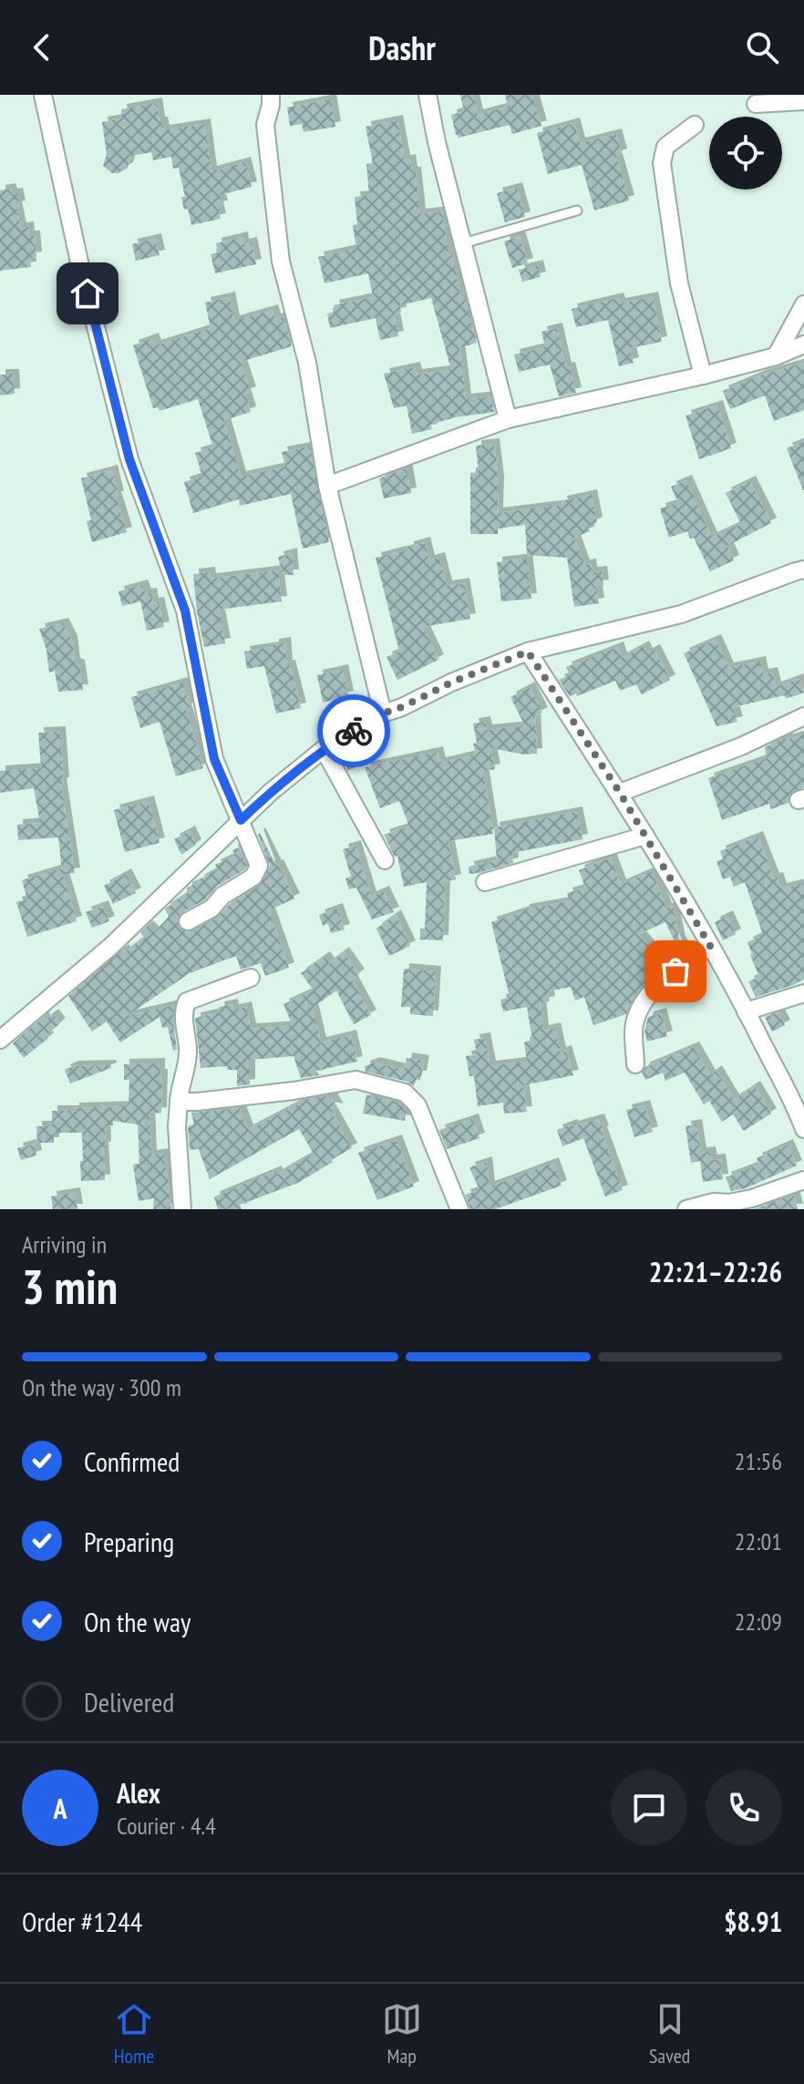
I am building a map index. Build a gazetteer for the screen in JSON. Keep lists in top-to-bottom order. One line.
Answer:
{"page":{"header":"Dashr","heading":["3 min","Arriving in","22:21–22:26"],"panel":["Alex","Courier · 4.4","Order #1244","$8.91"],"bar":"On the way · 300 m","list":[["Confirmed","21:56"],["Preparing","22:01"],["On the way","22:09"],"Delivered"],"round":"A","tabs":["Home","Map","Saved"]}}
